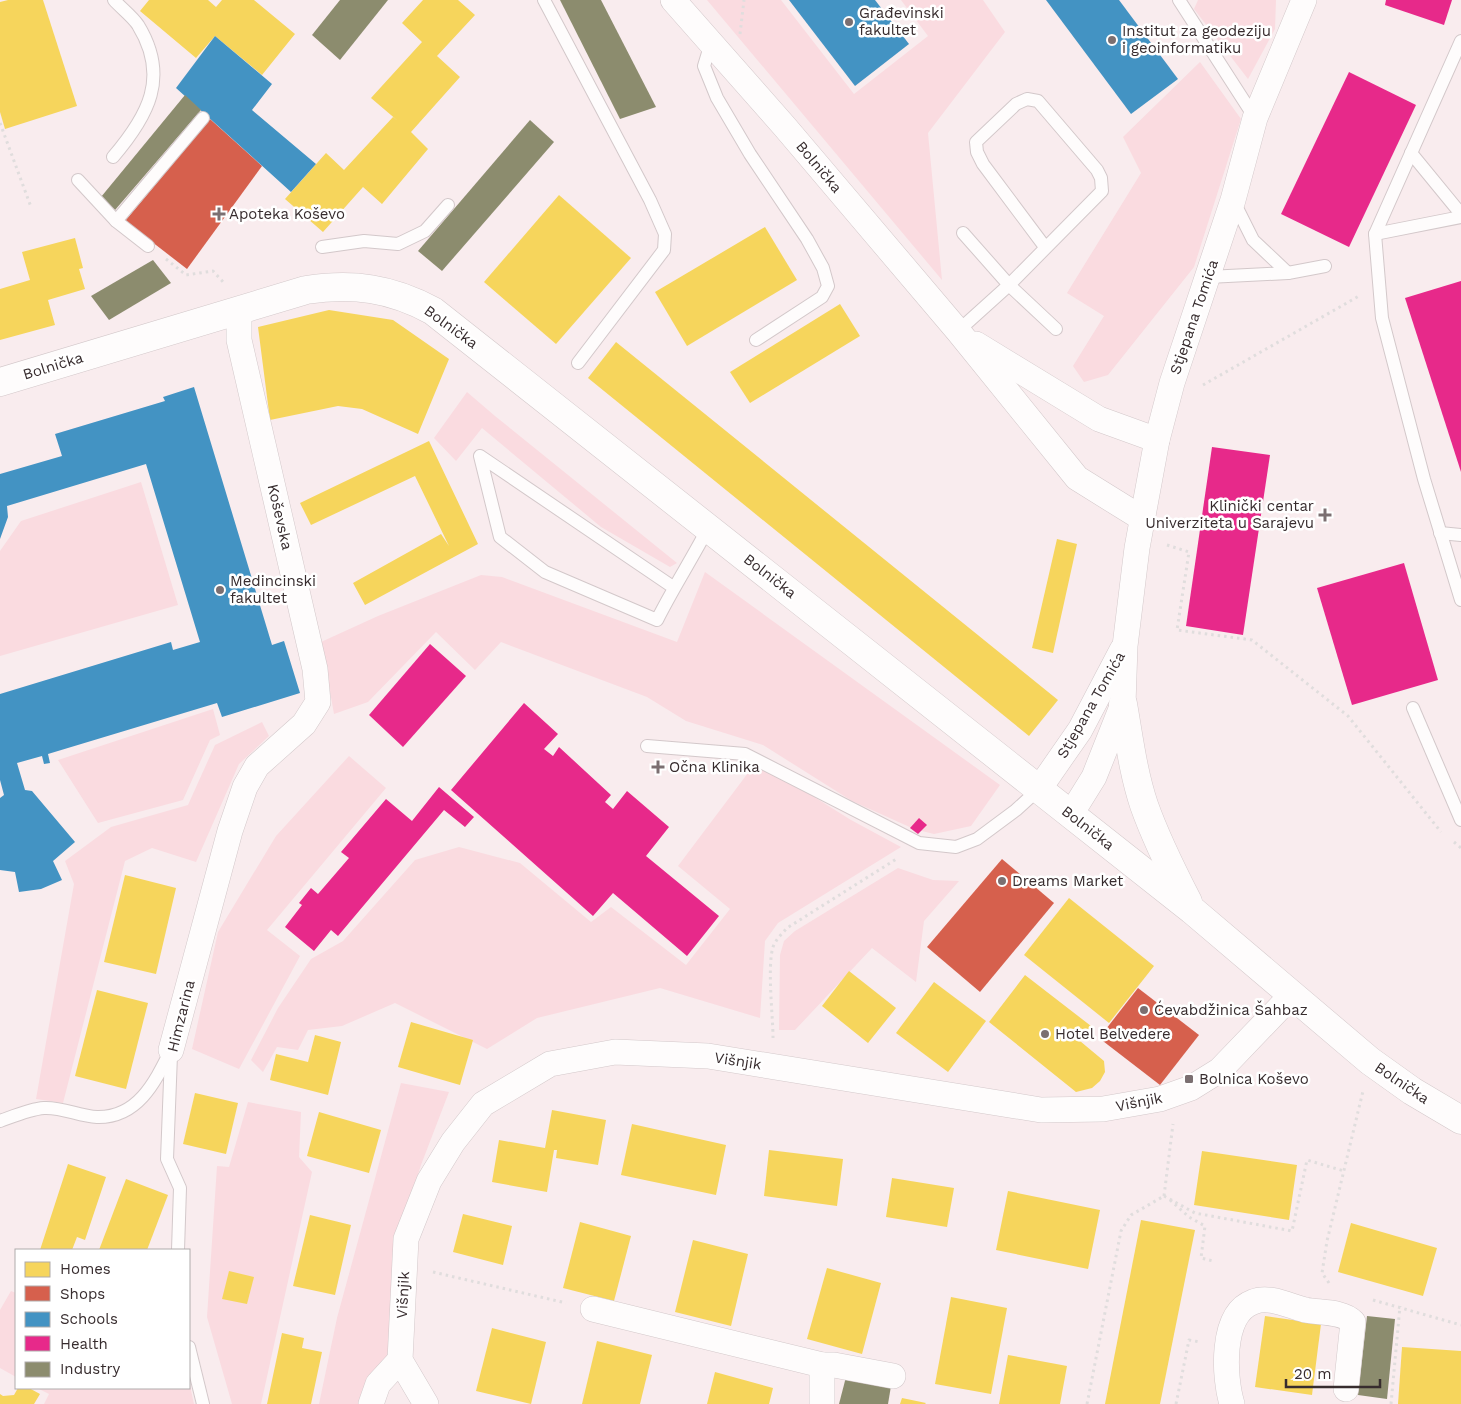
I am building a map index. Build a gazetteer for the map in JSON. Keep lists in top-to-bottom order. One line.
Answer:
{"streets":{"street":["Bolnička","Stjepana Tomića","Koševska","Himzarina","Višnjik"]},"crossings":[["Bolnička","Stjepana Tomića"],["Bolnička","Koševska"],["Bolnička","Višnjik"],["Koševska","Himzarina"]],"places":{"other":["Građevinski fakultet","Institut za geodeziju i geoinformatiku","Medincinski fakultet","Dreams Market","Ćevabdžinica Šahbaz","Hotel Belvedere"],"health":["Apoteka Koševo","Klinički centar Univerziteta u Sarajevu","Očna Klinika"],"transit":["Bolnica Koševo"]},"legend":["Homes","Shops","Schools","Health","Industry"],"scale_bar":"20 m"}
